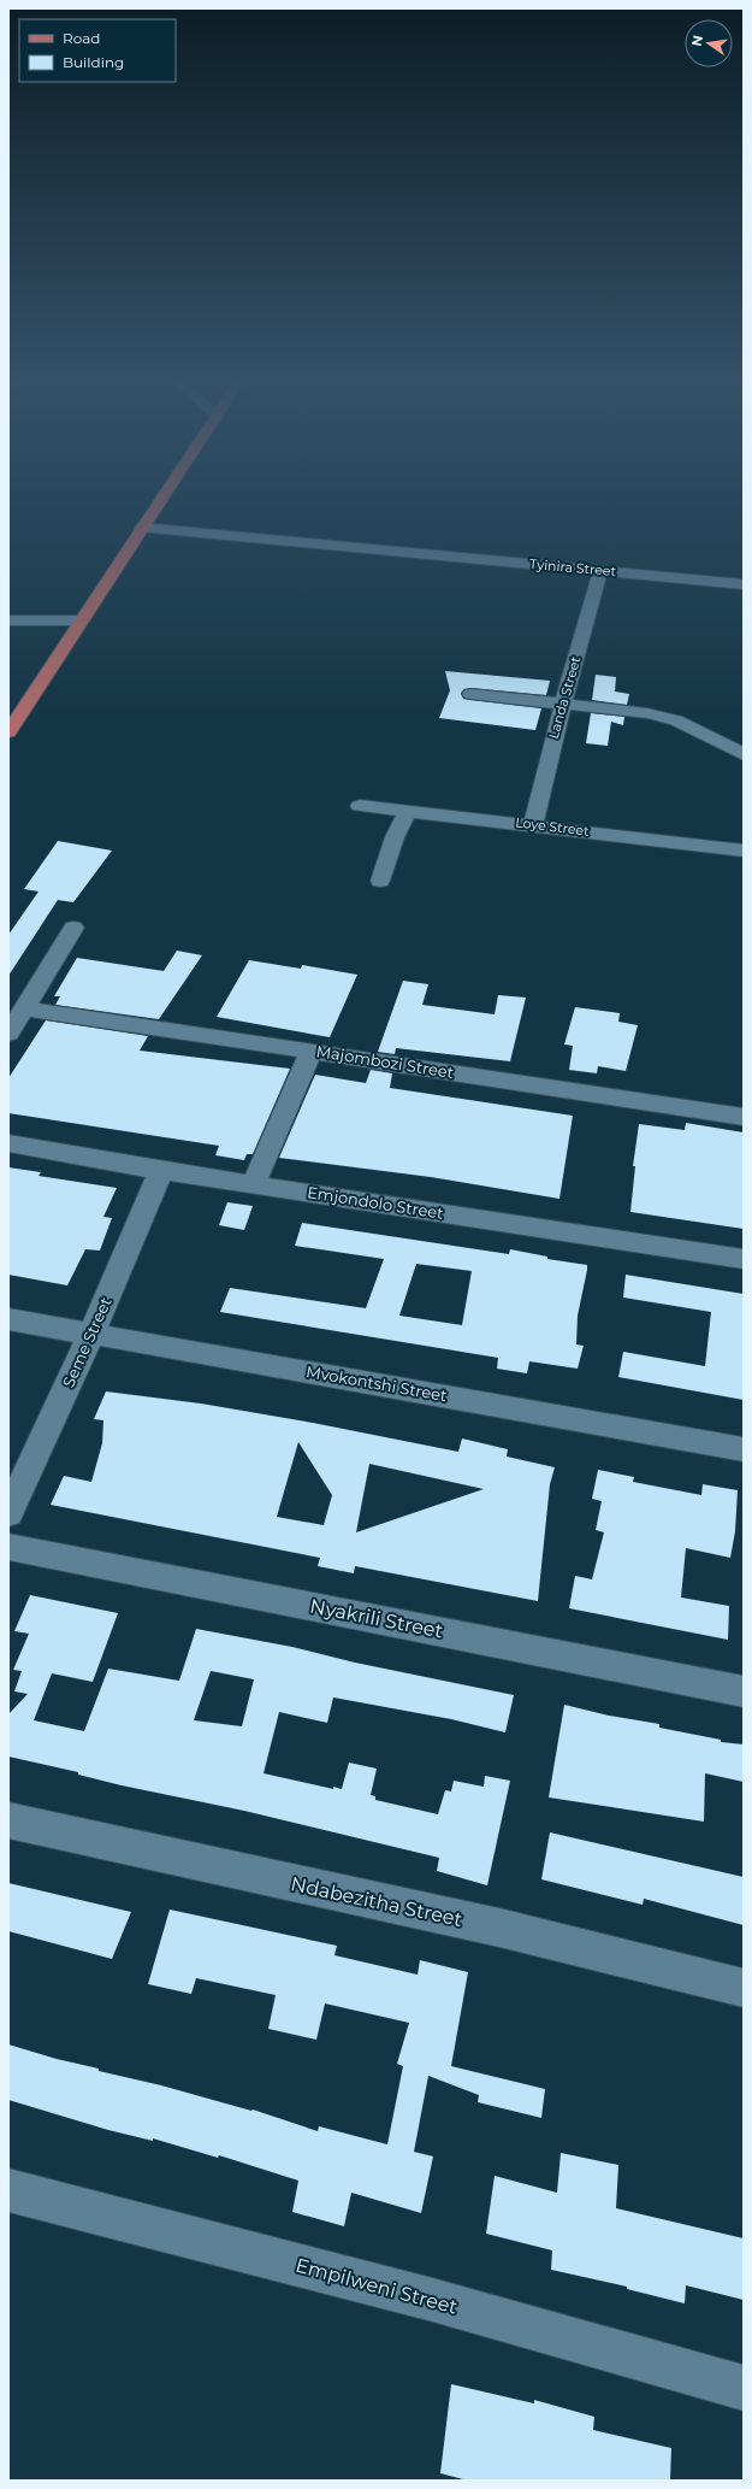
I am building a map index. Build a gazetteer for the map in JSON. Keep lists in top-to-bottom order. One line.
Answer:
{"streets":{"street":["Tyinira Street","Landa Street","Loye Street","Majombozi Street","Emjondolo Street","Seme Street","Mvokontshi Street","Nyakrili Street","Ndabezitha Street","Empilweni Street"]},"crossings":[["Tyinira Street","Landa Street"],["Landa Street","Loye Street"],["Emjondolo Street","Seme Street"],["Seme Street","Mvokontshi Street"]],"legend":["Road","Building"],"north":"left"}
